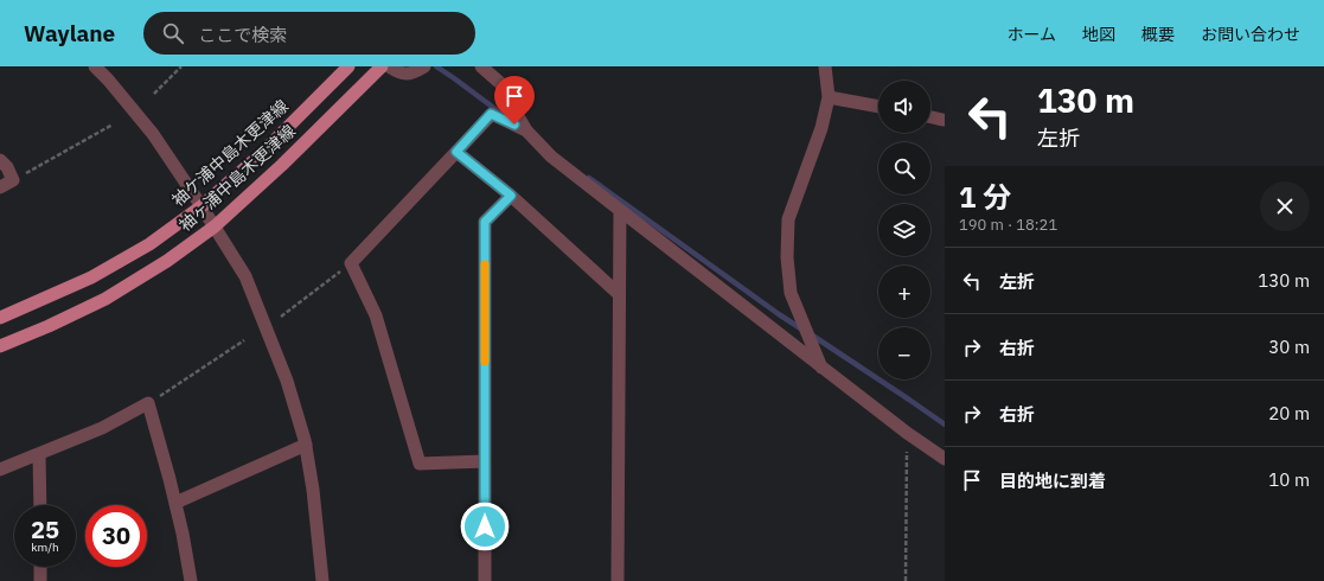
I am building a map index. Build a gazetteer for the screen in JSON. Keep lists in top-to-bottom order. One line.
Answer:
{"streets":{"main road":["袖ケ浦中島木更津線","袖ヶ浦中島木更津線"]},"page":{"header":"Waylane","search":"ここで検索","nav":["ホーム","地図","概要","お問い合わせ"],"turn":["130 m","左折"],"map_buttons":["+","−"],"heading":["1 分","190 m · 18:21"],"list":[{"name":"左折","value":"130 m"},{"name":"右折","value":"30 m"},{"name":"右折","value":"20 m"},{"name":"目的地に到着","value":"10 m"}],"speed":"25 km/h","limit":"30"}}
